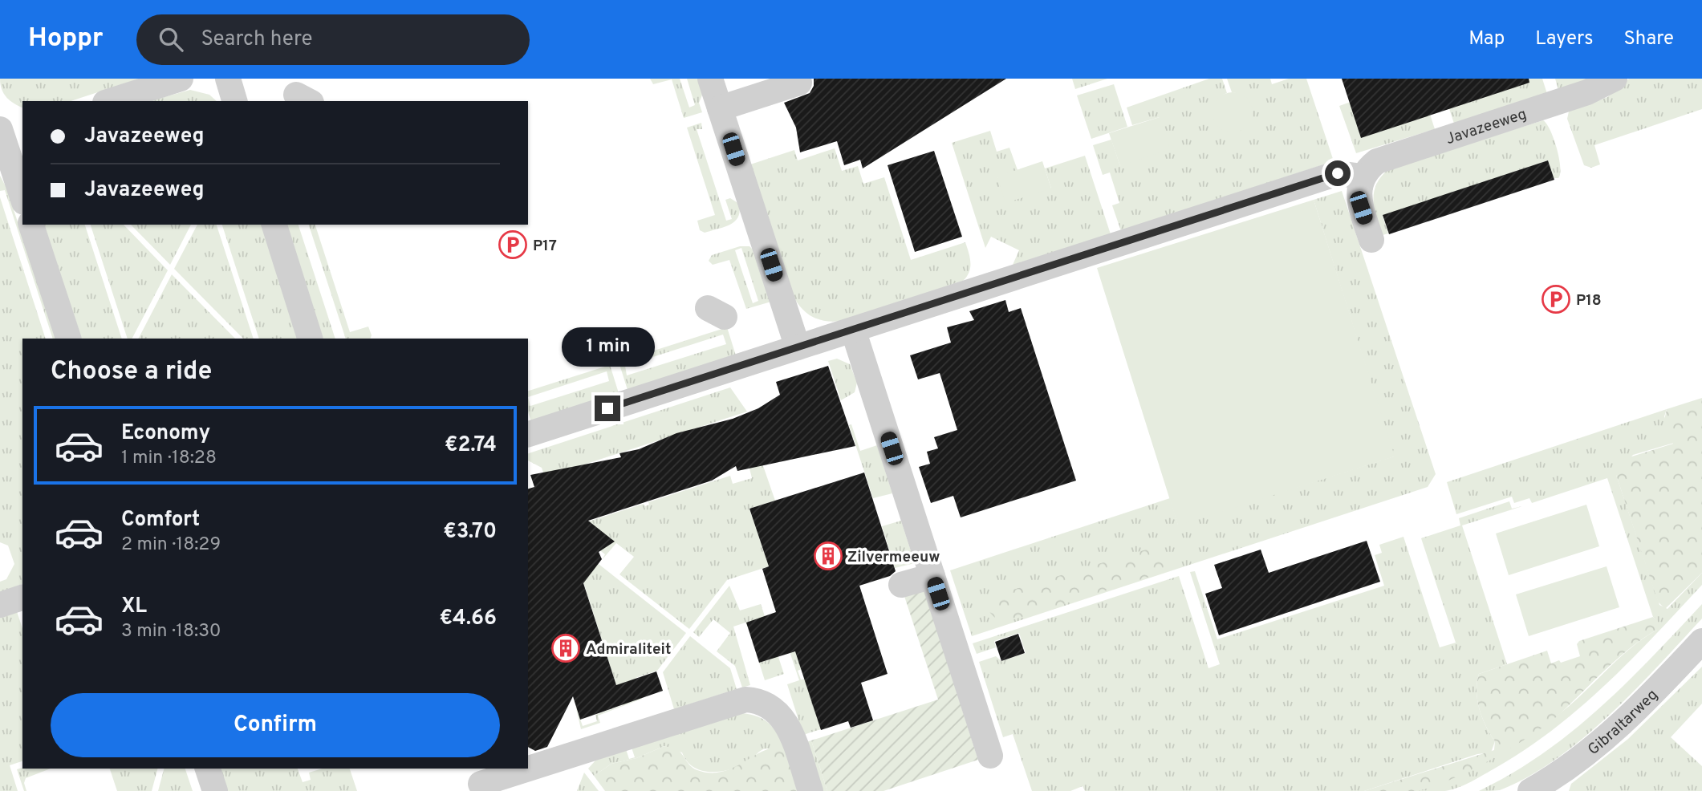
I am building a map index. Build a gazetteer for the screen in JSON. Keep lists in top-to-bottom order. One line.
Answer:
{"streets":{"street":["Javazeeweg","Gibraltarweg"]},"places":{"parking":["P17","P18"],"building":["Zilvermeeuw","Admiraliteit"]},"page":{"header":"Hoppr","search":"Search here","nav":["Map","Layers","Share"],"banner":["Javazeeweg","Javazeeweg"],"bubble":"1 min","heading":"Choose a ride","list":[{"name":"Economy","note":"1 min · 18:28","value":"€2.74"},{"name":"Comfort","note":"2 min · 18:29","value":"€3.70"},{"name":"XL","note":"3 min · 18:30","value":"€4.66"}],"buttons":"Confirm"}}
